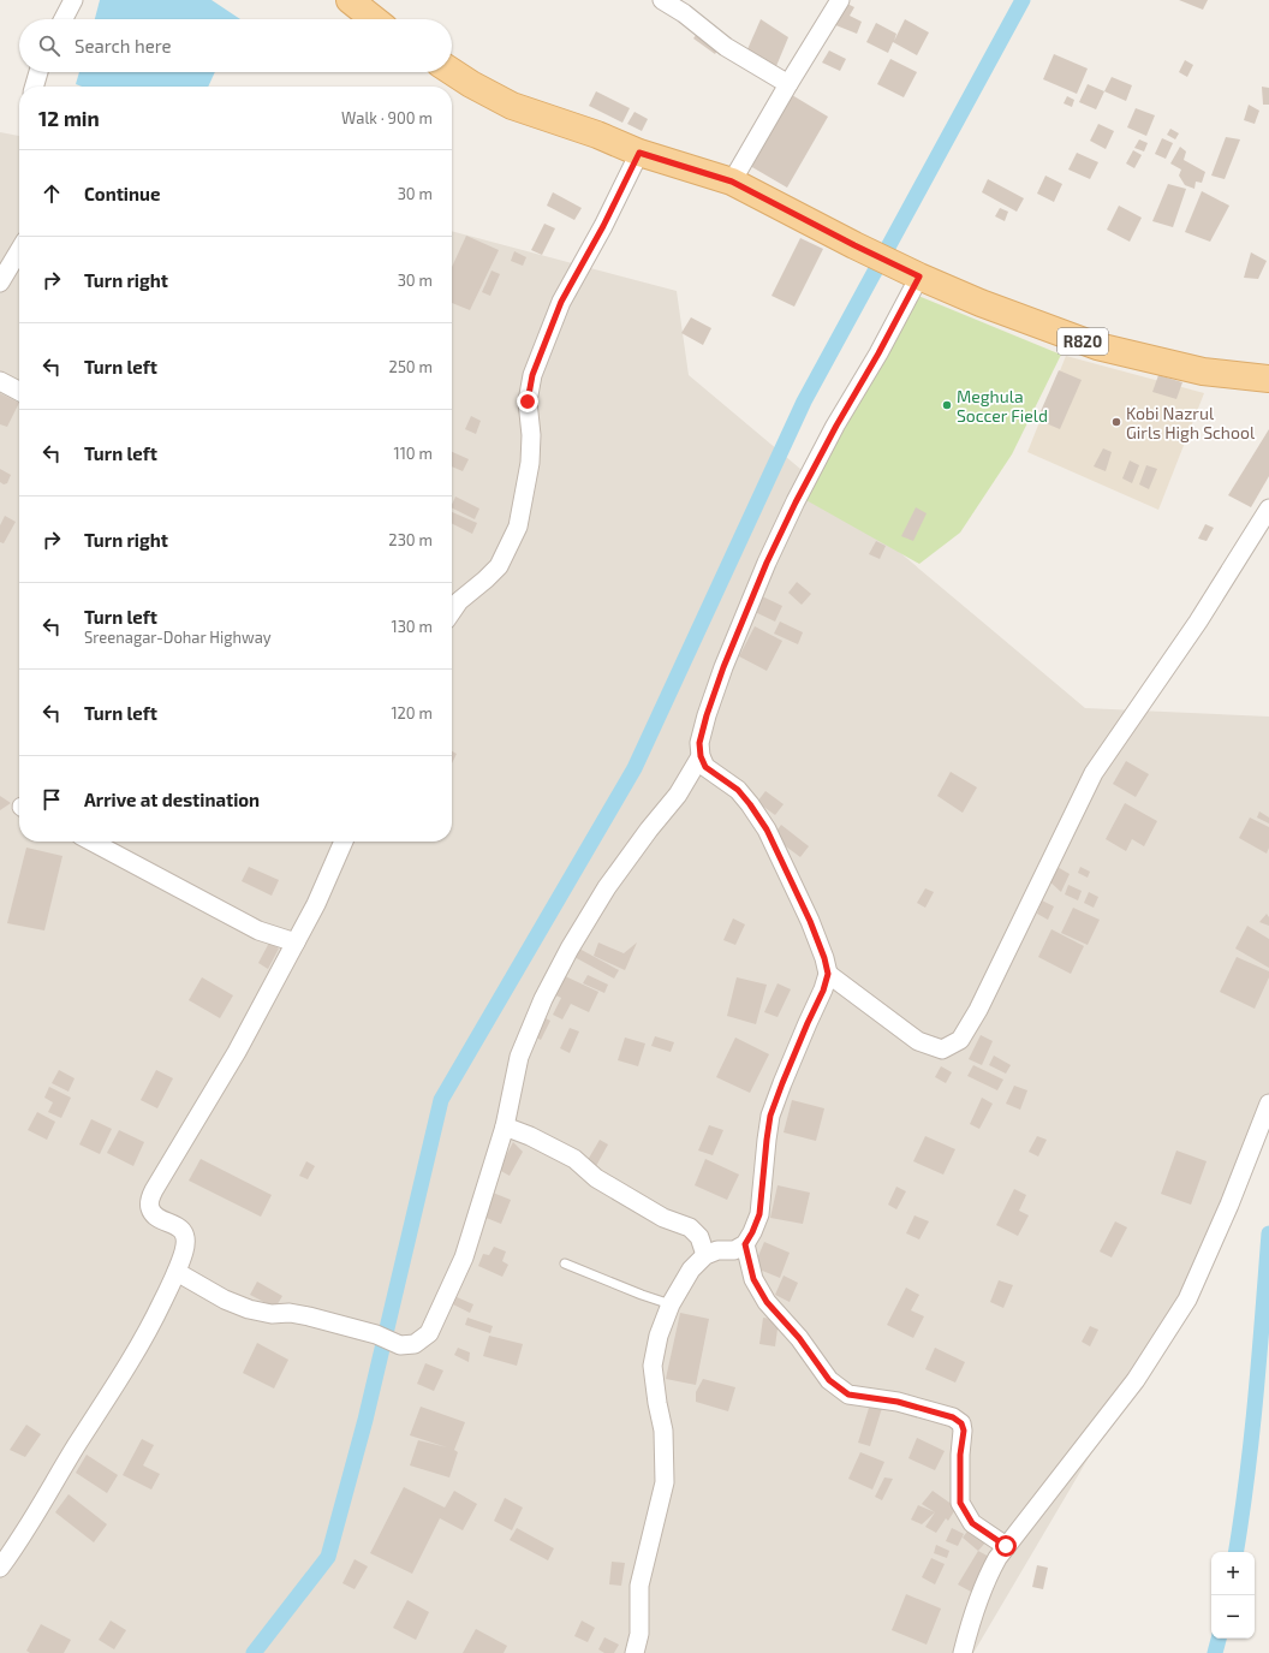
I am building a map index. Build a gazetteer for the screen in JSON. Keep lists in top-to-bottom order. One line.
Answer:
{"streets":{"main road":["R820"]},"places":["Meghula Soccer Field","Kobi Nazrul Girls High School"],"page":{"search":"Search here","heading":["12 min","Walk · 900 m"],"list":[["Continue","30 m"],["Turn right","30 m"],["Turn left","250 m"],["Turn left","110 m"],["Turn right","230 m"],["Turn left","Sreenagar-Dohar Highway","130 m"],["Turn left","120 m"],"Arrive at destination"],"map_buttons":["+","−"]}}
